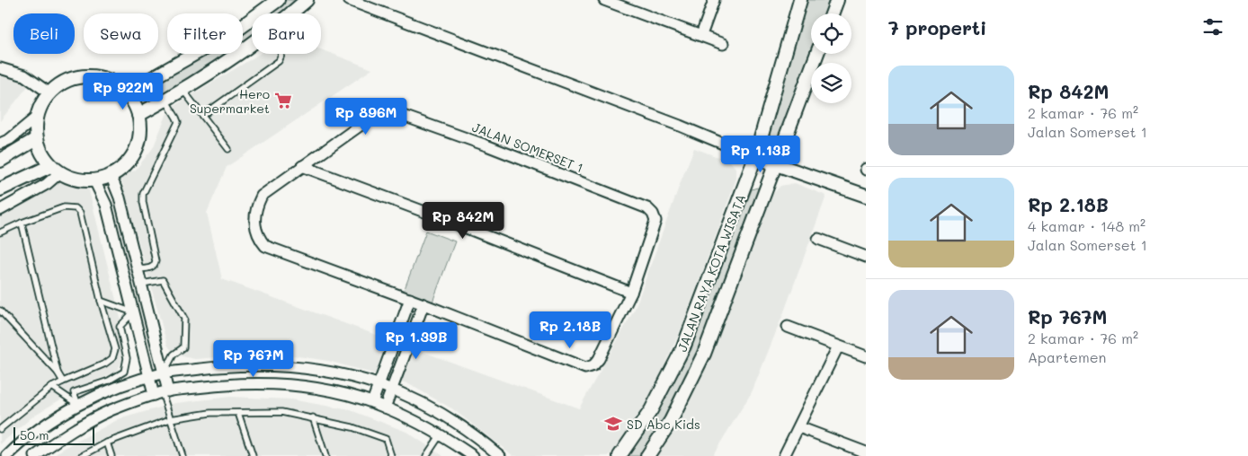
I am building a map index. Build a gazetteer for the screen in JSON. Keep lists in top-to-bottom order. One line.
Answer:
{"streets":{"street":["JALAN SOMERSET 1","JALAN RAYA KOTA WISATA"]},"places":{"supermarket":["Hero Supermarket"],"school or university":["SD Abc Kids"]},"scale_bar":"50 m","page":{"heading":"7 properti","chip":["Beli","Sewa","Filter","Baru"],"list":[{"name":"Rp 842M","note":"2 kamar · 76 m² · Jalan Somerset 1"},{"name":"Rp 2.18B","note":"4 kamar · 148 m² · Jalan Somerset 1"},{"name":"Rp 767M","note":"2 kamar · 76 m² · Apartemen"}],"price":["Rp 922M","Rp 896M","Rp 1.13B","Rp 842M","Rp 2.18B","Rp 1.39B","Rp 767M"],"scale":"50 m"}}
